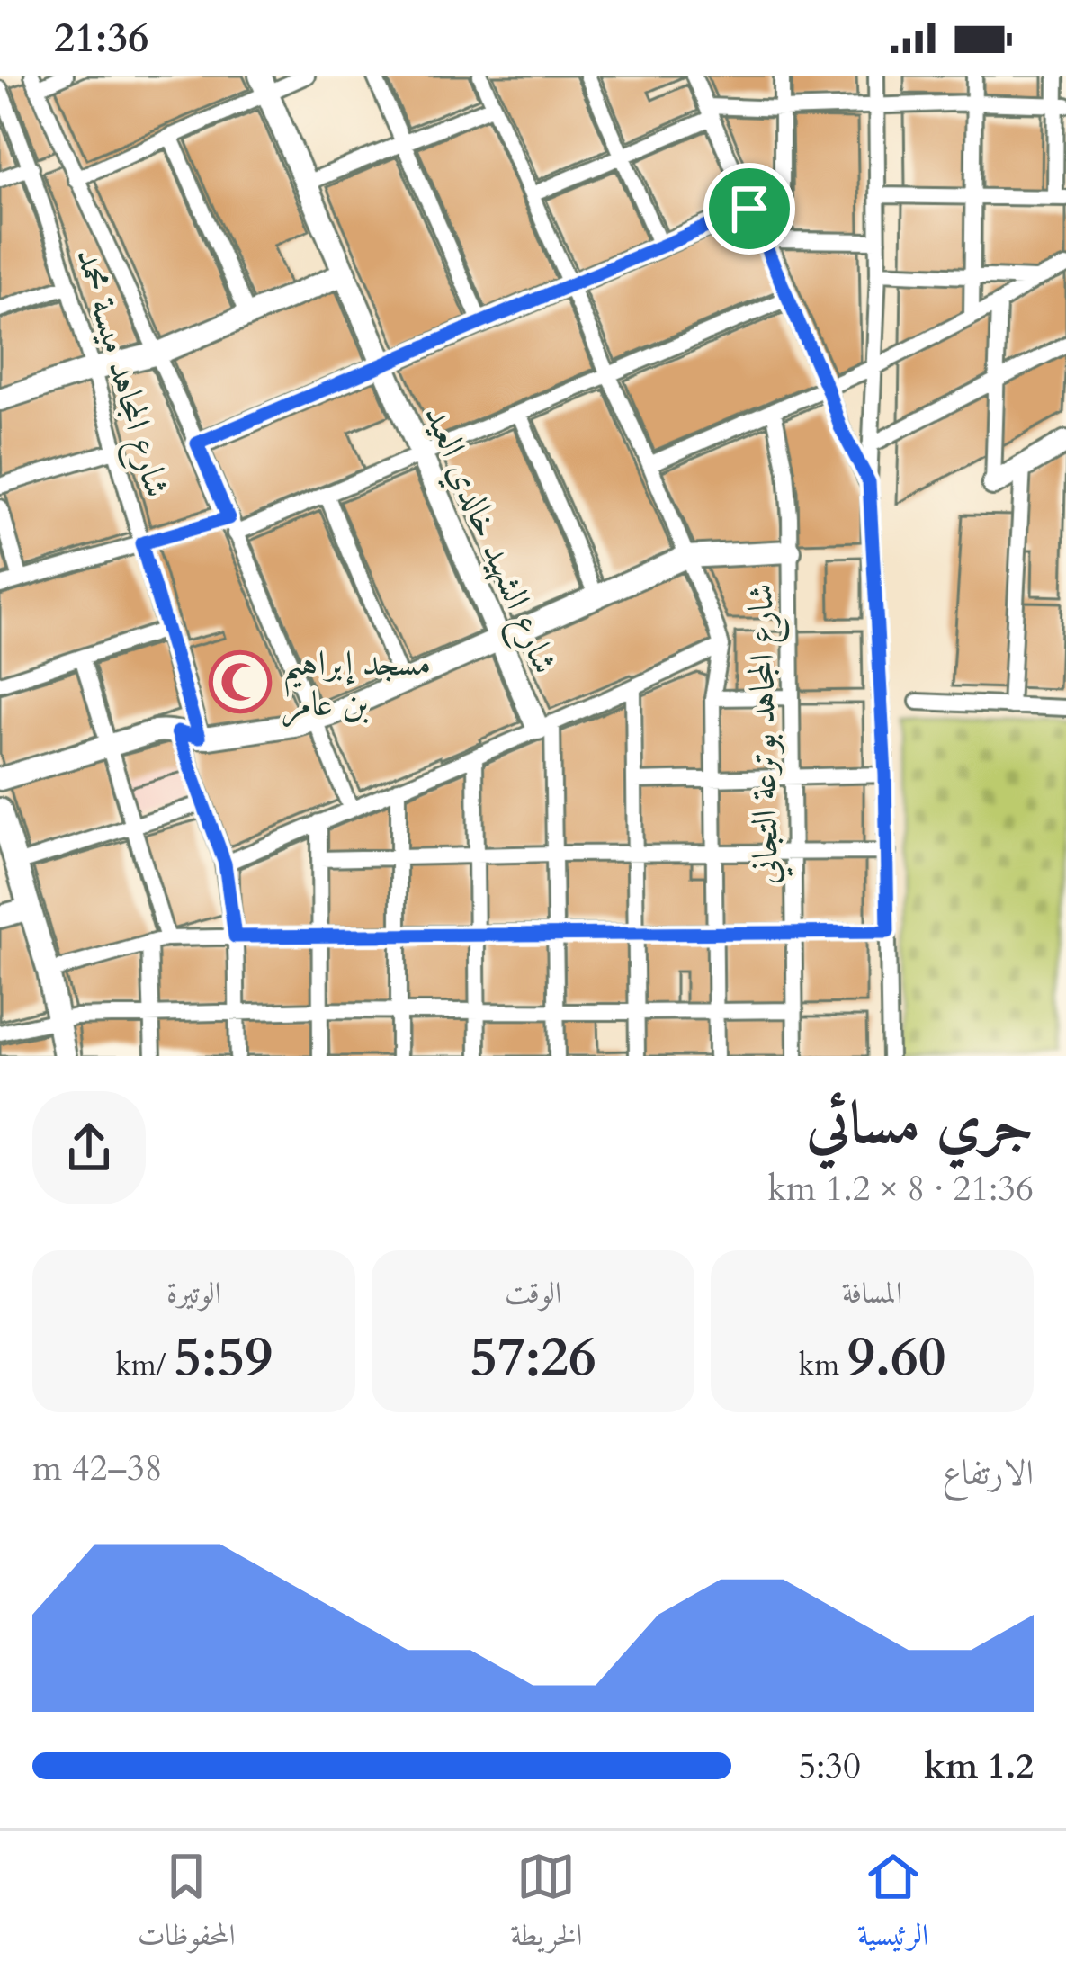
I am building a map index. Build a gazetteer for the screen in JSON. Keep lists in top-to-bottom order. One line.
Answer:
{"streets":{"street":["شارع المجاهد ميسة محمد","شارع الشهيد خالدي العيد","شارع المجاهد بوترعة التجاني"]},"places":{"mosque":["مسجد إبراهيم بن عامر"]},"page":{"status":"21:36","heading":["جري مسائي","21:36 · 8 × 1.2 km"],"stats":[["المسافة","9.60 km"],["الوقت","57:26"],["الوتيرة","5:59 /km"]],"chart":["الارتفاع","38–42 m"],"list":[{"name":"1.2 km","note":"5:30"}],"tabs":["الرئيسية","الخريطة","المحفوظات"]}}
